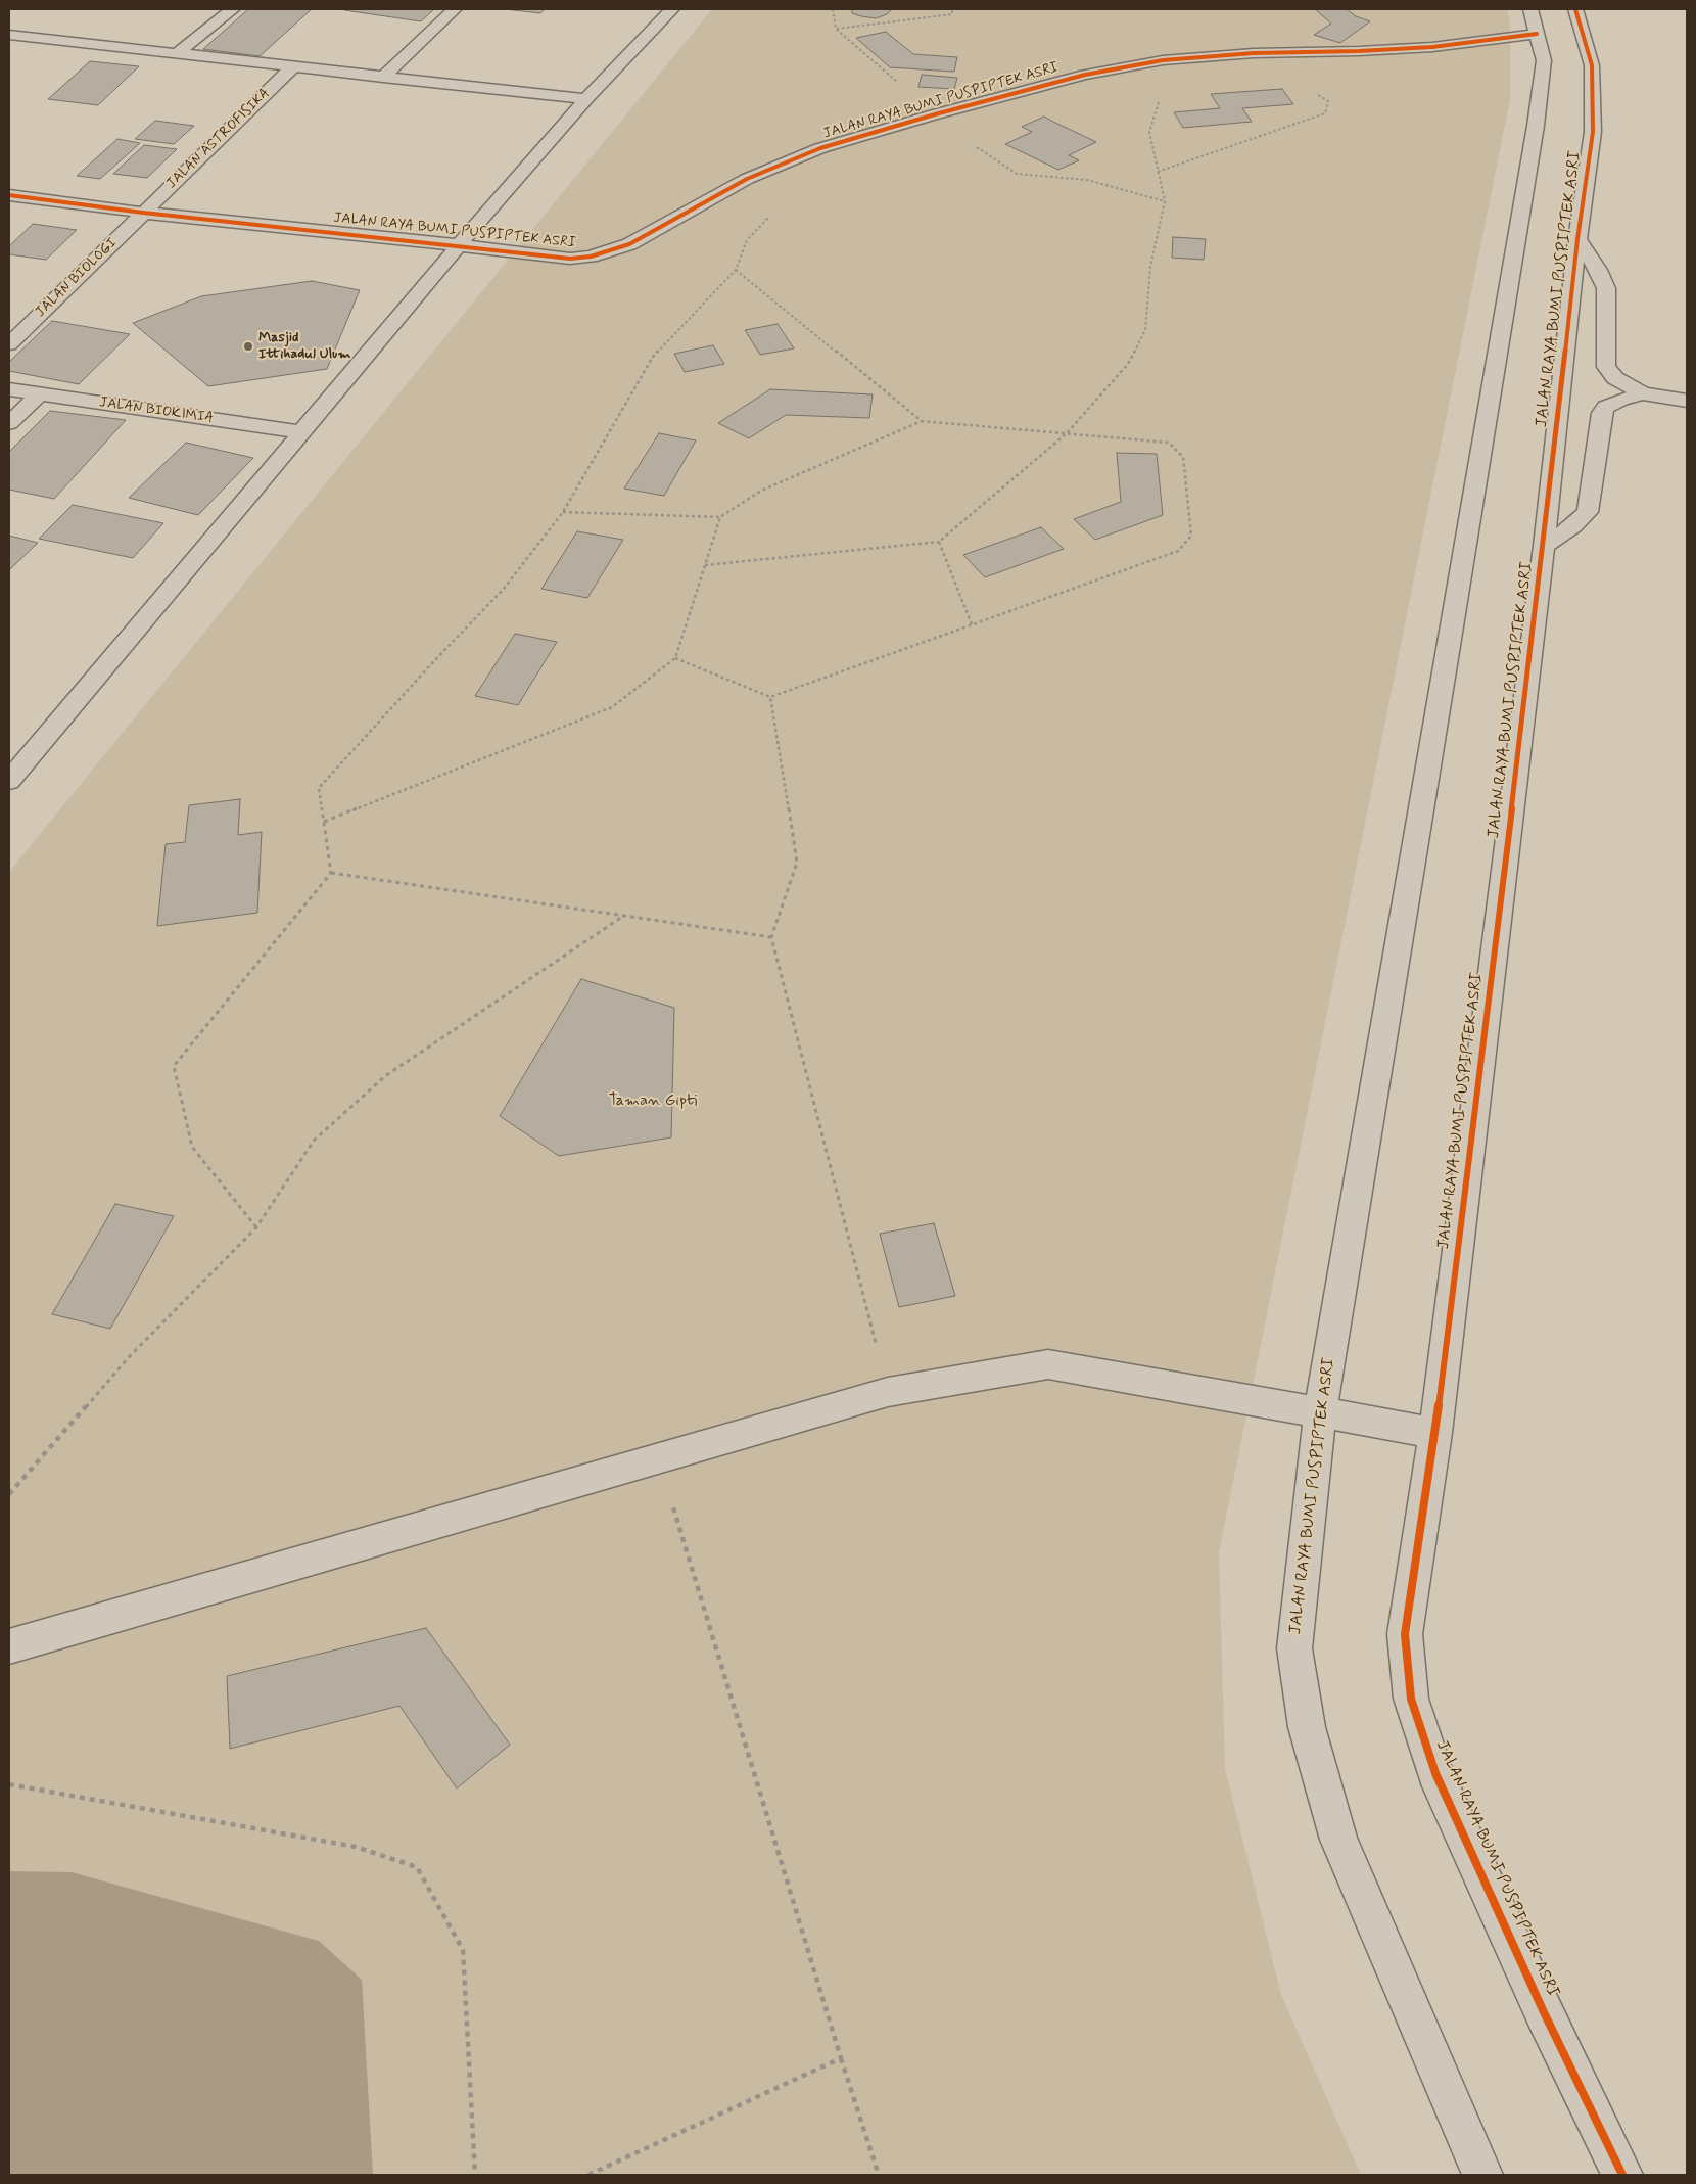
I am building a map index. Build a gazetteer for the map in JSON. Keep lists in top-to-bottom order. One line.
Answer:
{"streets":{"street":["JALAN RAYA BUMI PUSPIPTEK ASRI","JALAN ASTROFISIKA","JALAN BIOLOGI","JALAN BIOKIMIA"]},"crossings":[["JALAN RAYA BUMI PUSPIPTEK ASRI","JALAN ASTROFISIKA"],["JALAN RAYA BUMI PUSPIPTEK ASRI","JALAN BIOLOGI"],["JALAN ASTROFISIKA","JALAN BIOLOGI"]],"parks":["Taman Gipti"],"places":["Masjid Ittihadul Ulum"]}
